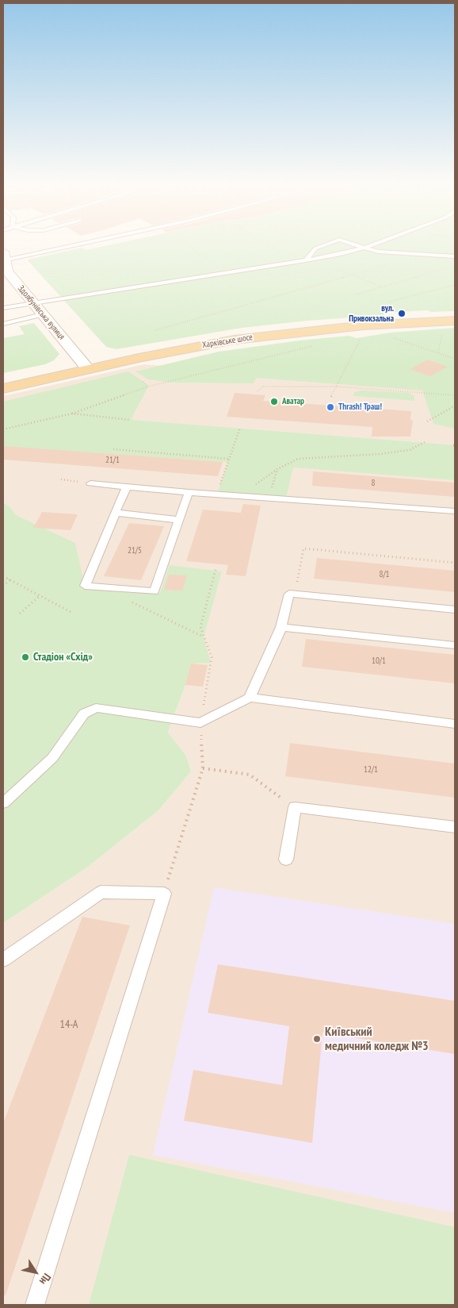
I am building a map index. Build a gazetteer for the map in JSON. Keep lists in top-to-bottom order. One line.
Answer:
{"streets":{"main road":["Здолбунівська вулиця","Харківське шосе"]},"crossings":[["Здолбунівська вулиця","Харківське шосе"]],"places":["вул. Привокзальна","Аватар","Thrash! Траш!","Стадіон «Схід»","Київський медичний коледж №3"],"house_numbers":["21/1","8","21/5","8/1","10/1","12/1","14-А"],"north":"bottom right"}
